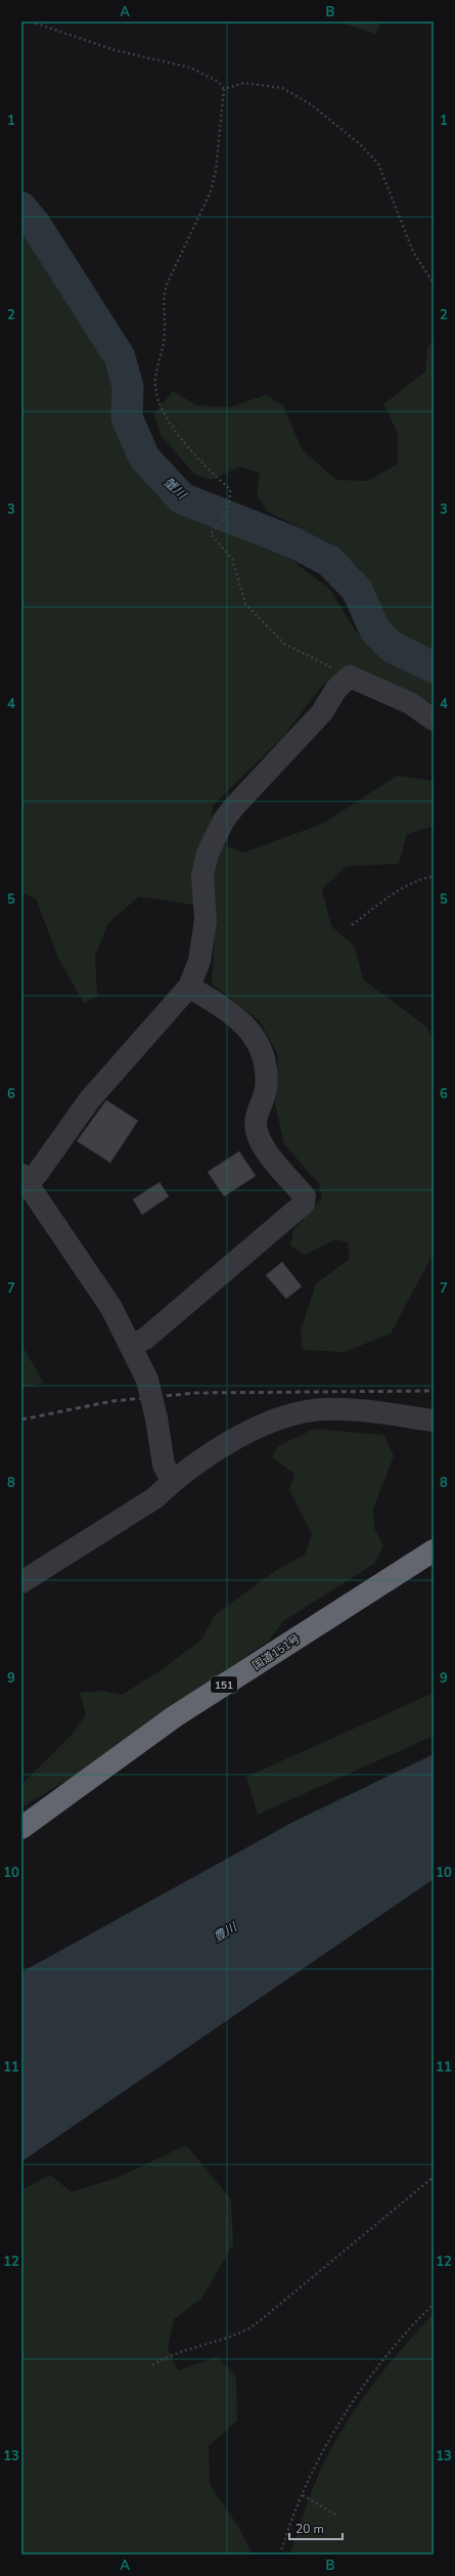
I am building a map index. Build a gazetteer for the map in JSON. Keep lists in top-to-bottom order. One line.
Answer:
{"streets":{"highway":["国道151号","151"]},"water":["蟹川","豊川"],"scale_bar":"20 m","grid":{"columns":["A","B"],"rows":["1","2","3","4","5","6","7","8","9","10","11","12","13"]}}
